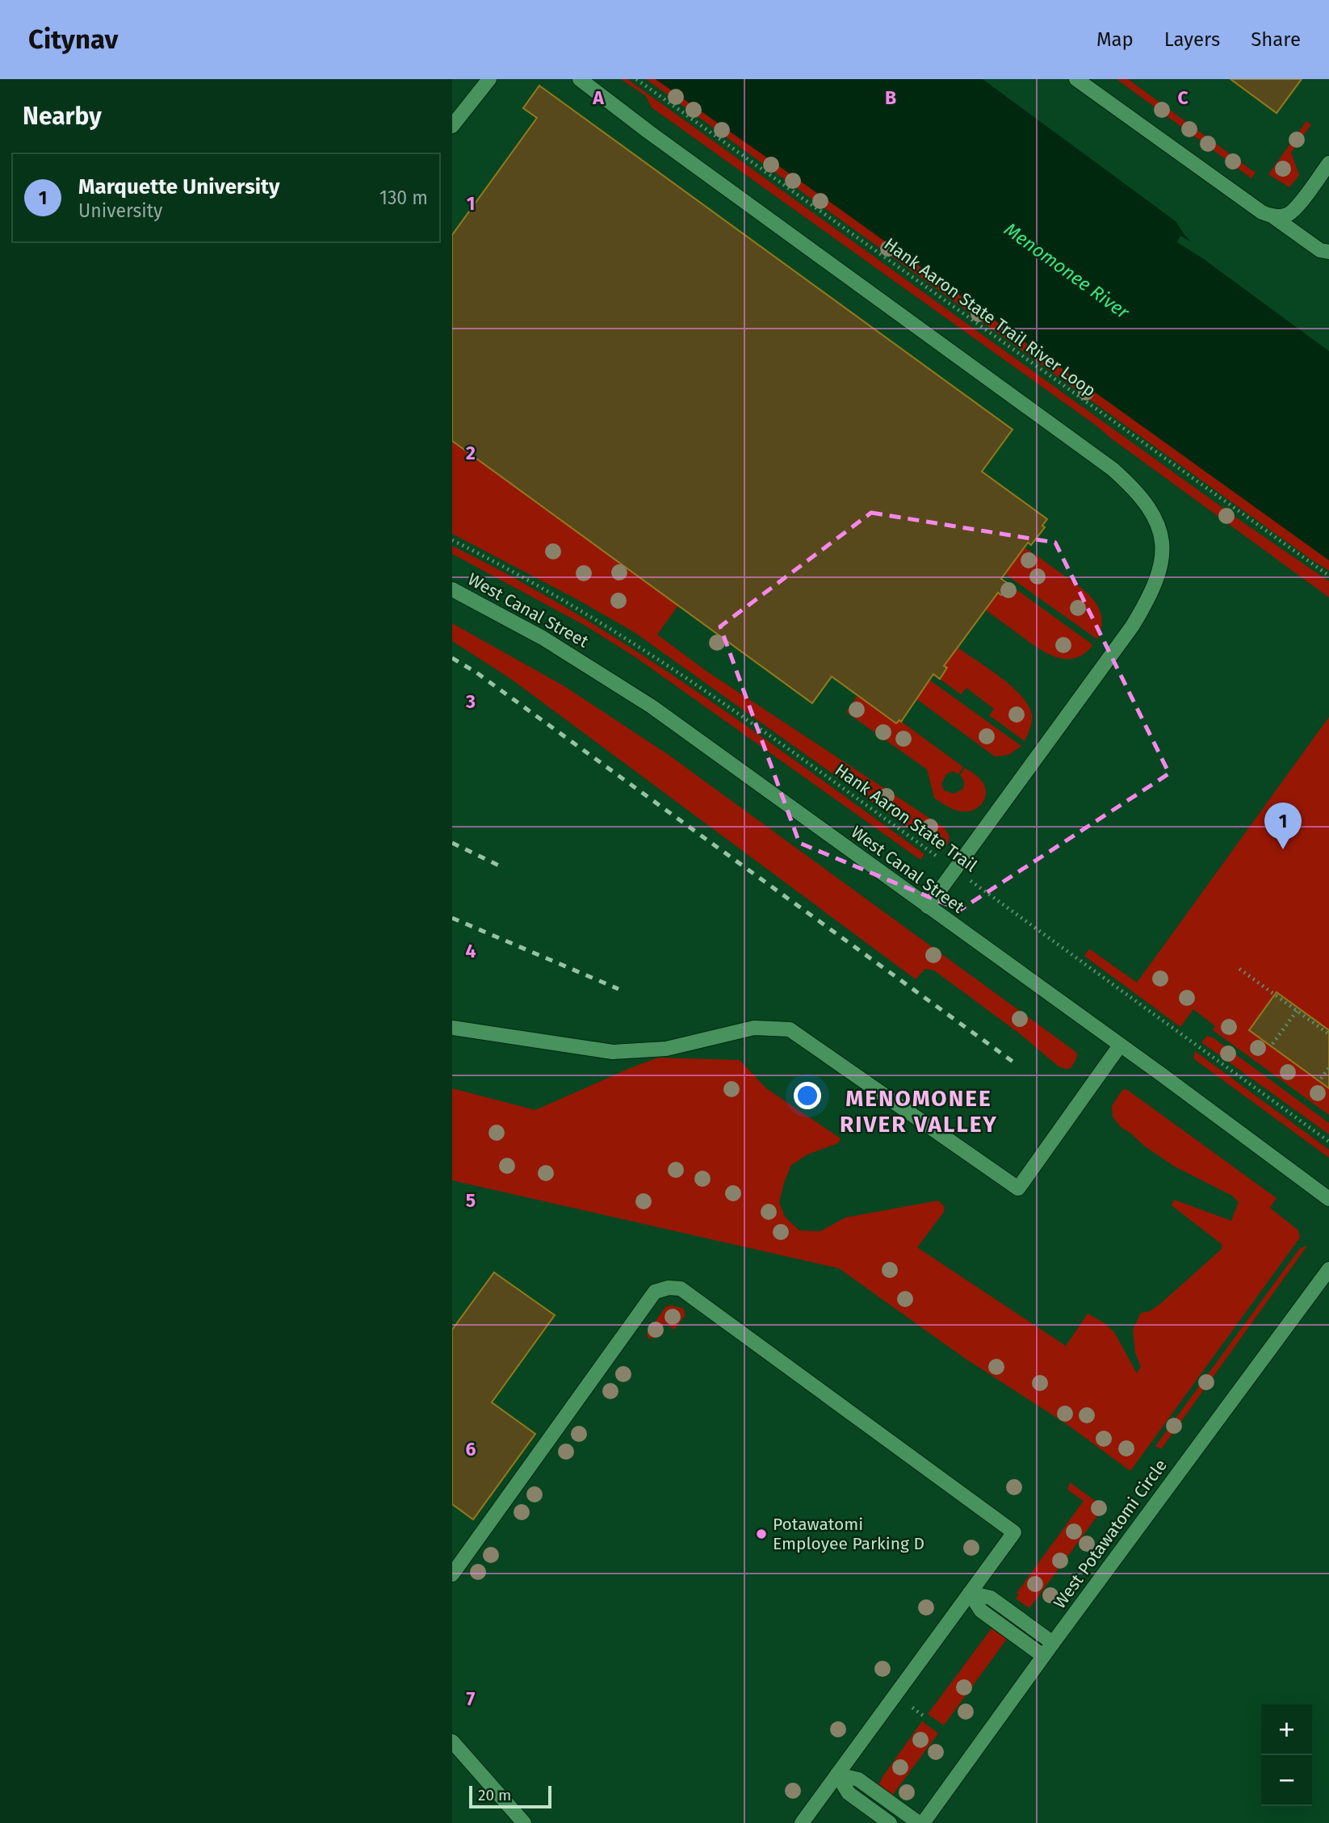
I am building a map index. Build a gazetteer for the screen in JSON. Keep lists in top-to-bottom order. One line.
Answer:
{"streets":{"street":["West Canal Street","West Potawatomi Circle"],"path":["Hank Aaron State Trail River Loop","Hank Aaron State Trail"]},"districts":["MENOMONEE RIVER VALLEY"],"water":["Menomonee River"],"places":["Potawatomi Employee Parking D"],"scale_bar":"20 m","page":{"header":"Citynav","nav":["Map","Layers","Share"],"heading":"Nearby","list":[{"mark":"1","name":"Marquette University","note":"University","value":"130 m"}],"pins":"1","map_buttons":["+","−"],"scale":"20 m"},"grid":{"columns":["A","B","C"],"rows":["1","2","3","4","5","6","7"]}}
